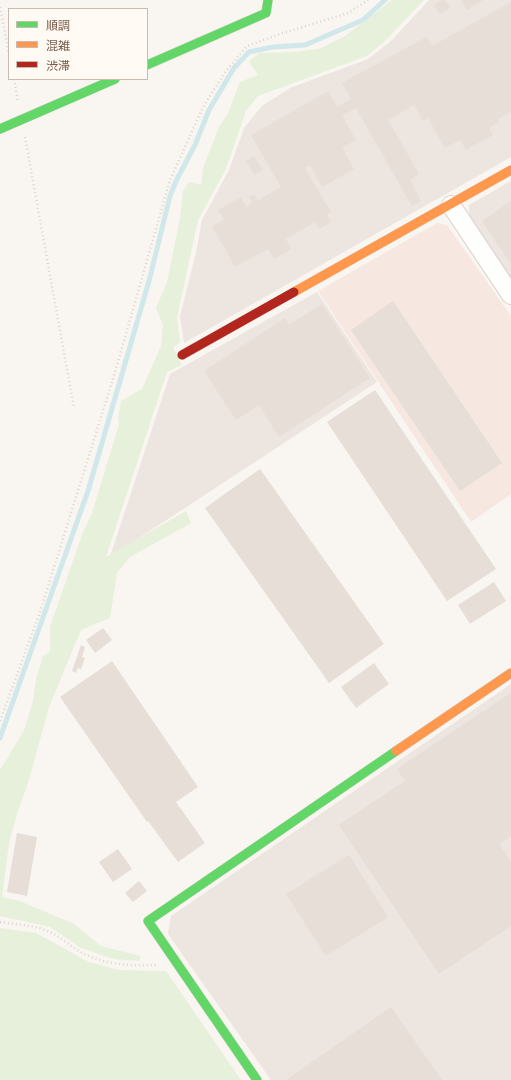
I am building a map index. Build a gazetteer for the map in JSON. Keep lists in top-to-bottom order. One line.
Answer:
{"legend":["順調","混雑","渋滞"]}
